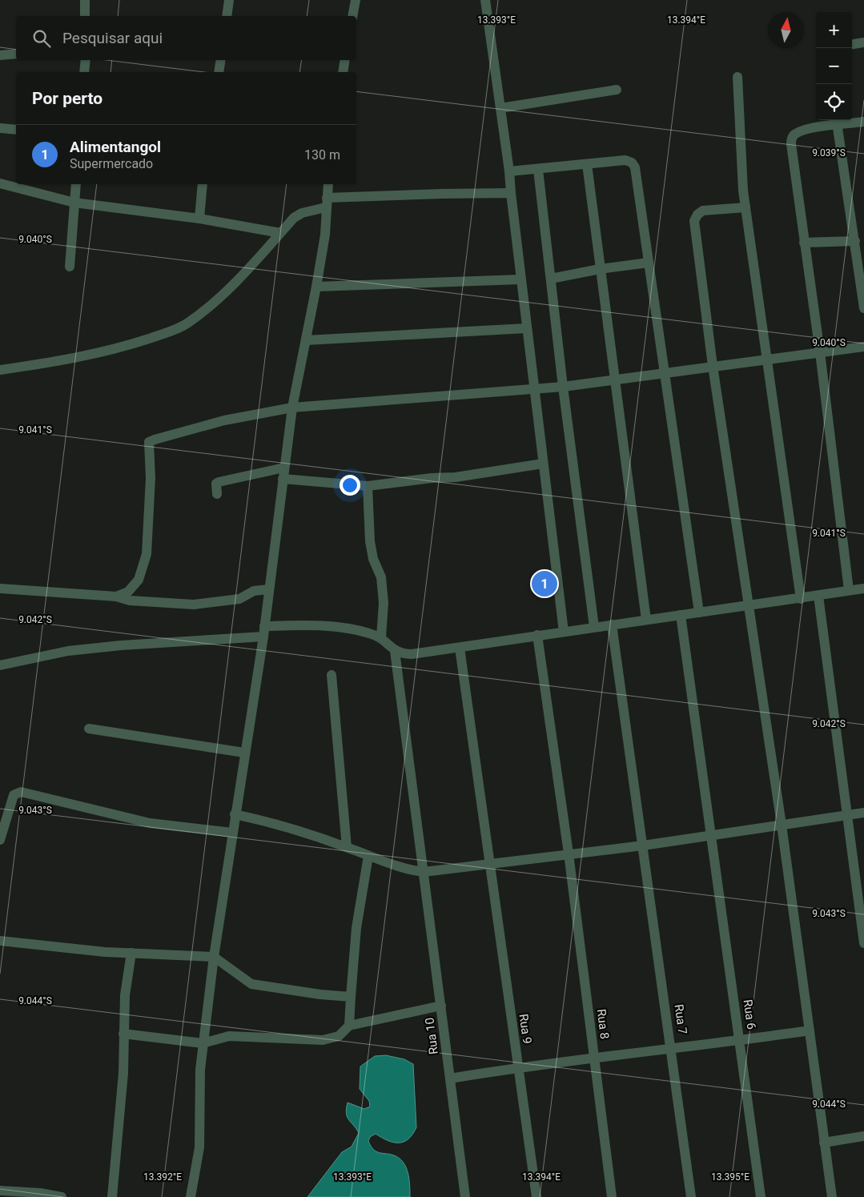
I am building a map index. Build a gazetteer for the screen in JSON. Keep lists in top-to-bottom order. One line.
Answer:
{"streets":{"street":["Rua 6","Rua 7","Rua 8","Rua 9","Rua 10"]},"north":"top","page":{"map_buttons":["+","−"],"search":"Pesquisar aqui","heading":"Por perto","list":[{"mark":"1","name":"Alimentangol","note":"Supermercado","value":"130 m"}],"pins":"1"},"coordinates":["13.393°E","13.394°E","9.039°S","9.040°S","9.041°S","9.042°S","9.043°S","9.044°S","13.392°E","13.395°E"]}
